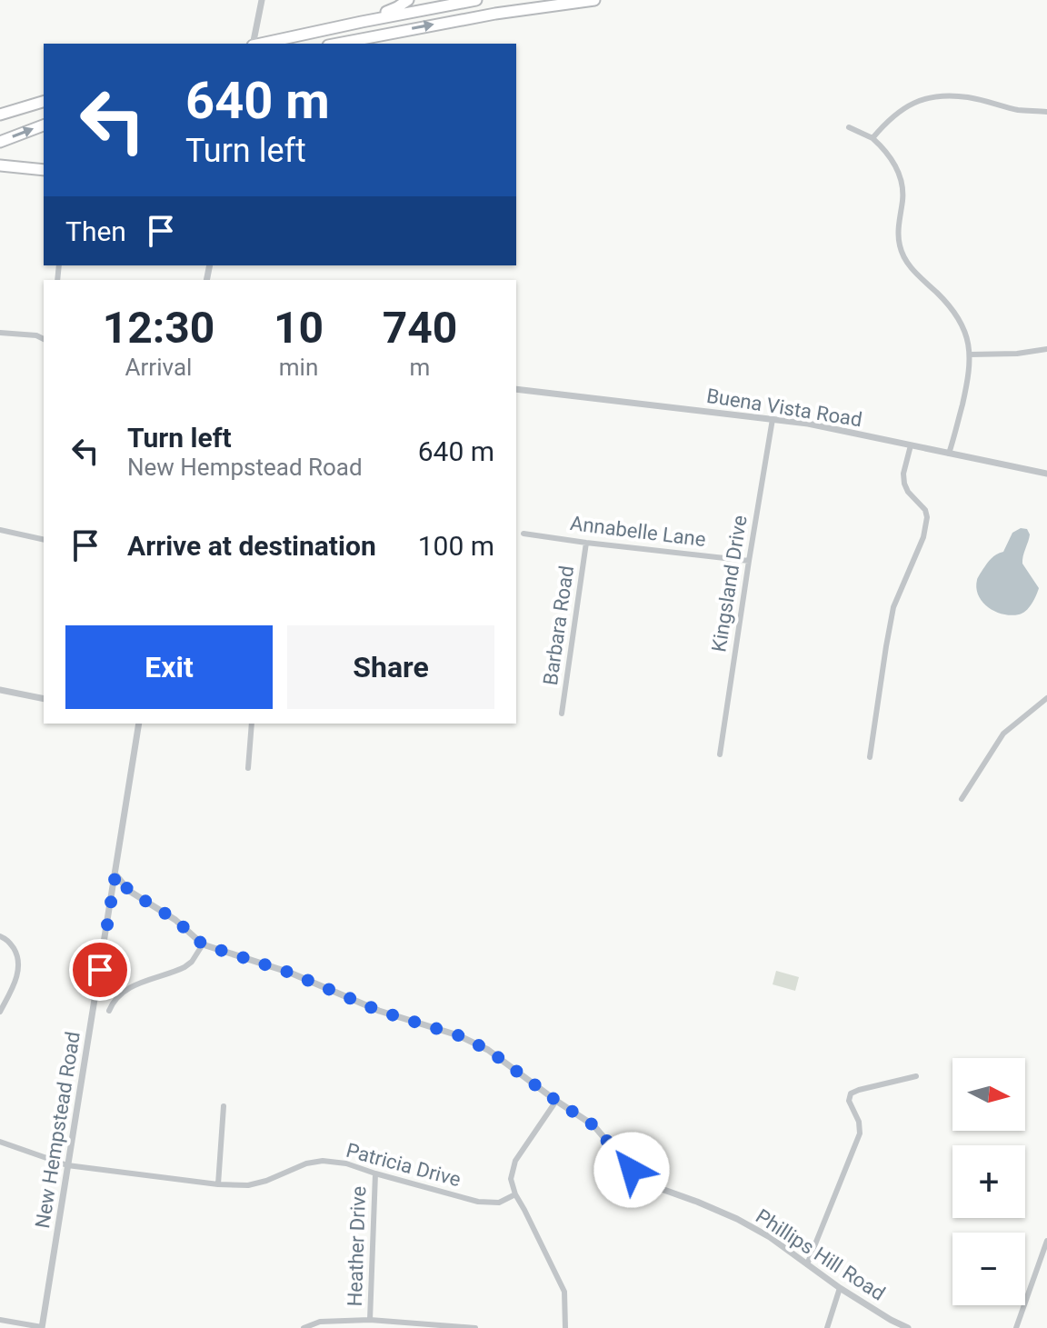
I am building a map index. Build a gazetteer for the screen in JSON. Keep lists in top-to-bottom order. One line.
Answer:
{"streets":{"street":["Buena Vista Road","Annabelle Lane","Kingsland Drive","Barbara Road","New Hempstead Road","Patricia Drive","Heather Drive","Phillips Hill Road"]},"crossings":[["Buena Vista Road","Kingsland Drive"],["Annabelle Lane","Kingsland Drive"],["Annabelle Lane","Barbara Road"],["New Hempstead Road","Patricia Drive"],["New Hempstead Road","Phillips Hill Road"],["Patricia Drive","Heather Drive"]],"north":"right","page":{"turn":["640 m","Turn left"],"then":"Then","eta":["12:30","Arrival","10","min","740","m"],"list":[{"name":"Turn left","note":"New Hempstead Road","value":"640 m"},{"name":"Arrive at destination","value":"100 m"}],"buttons":["Exit","Share"],"map_buttons":["+","−"]}}
